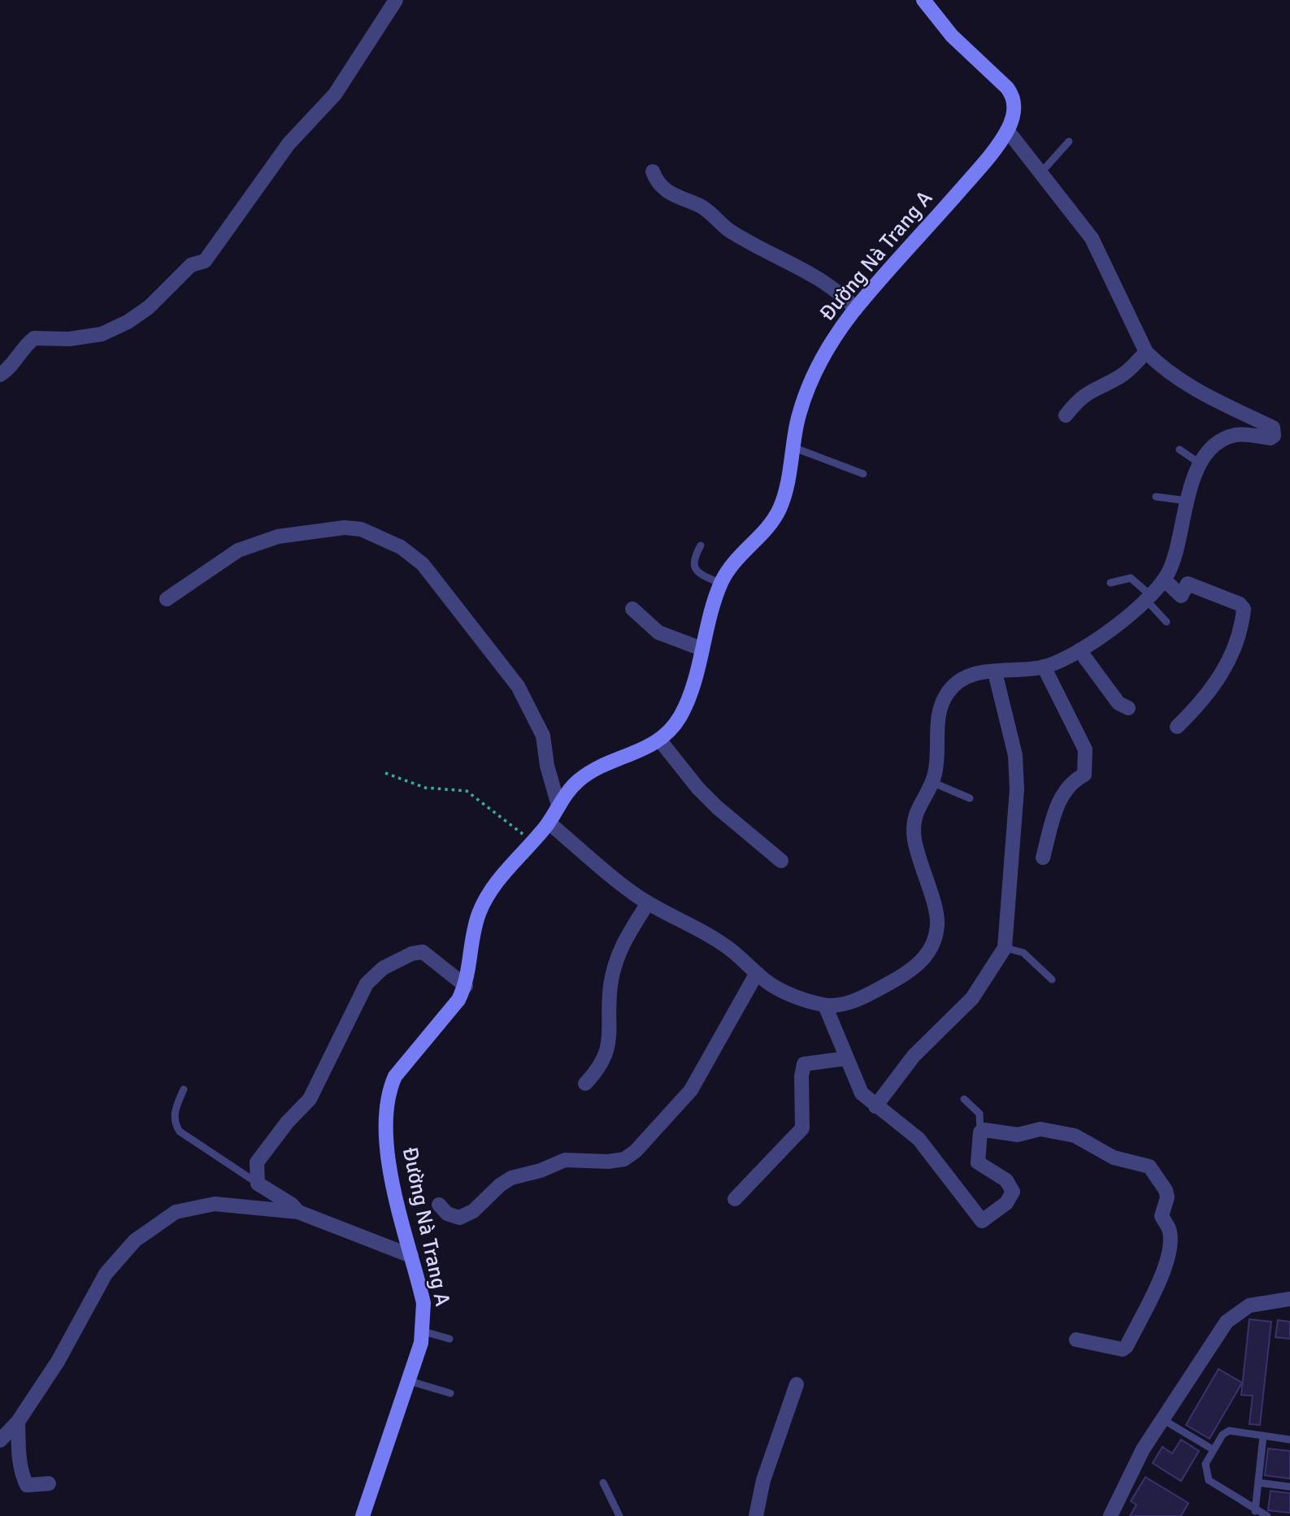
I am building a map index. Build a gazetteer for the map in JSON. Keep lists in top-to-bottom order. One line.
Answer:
{"streets":{"street":["Đường Nà Trang A"]}}
